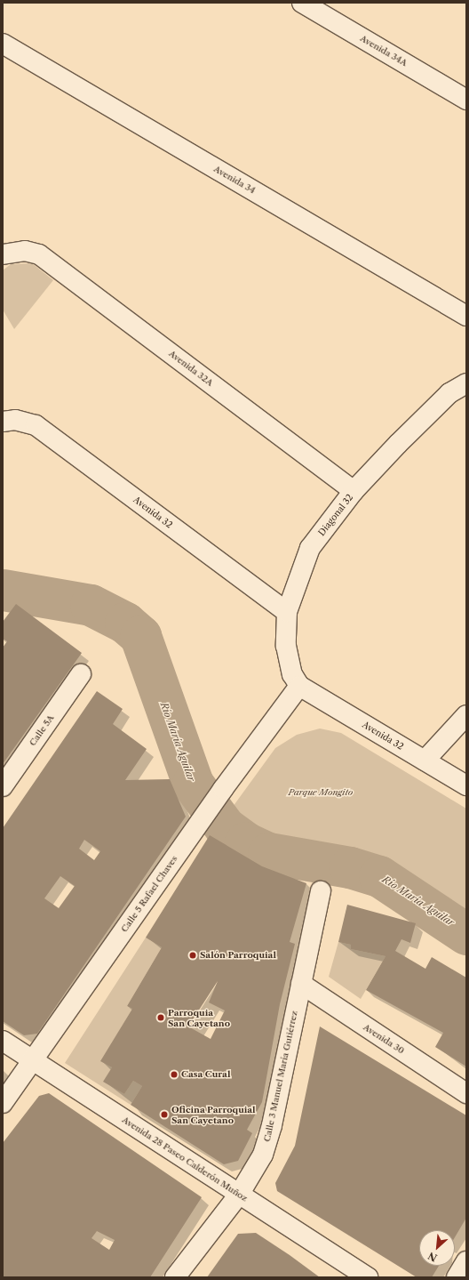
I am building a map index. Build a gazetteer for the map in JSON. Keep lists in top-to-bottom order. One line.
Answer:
{"streets":{"street":["Avenida 34A","Avenida 34","Avenida 32A","Avenida 32","Diagonal 32","Calle 5A","Calle 5 Rafael Chaves","Avenida 30","Calle 3 Manuel María Gutiérrez","Avenida 28 Paseo Calderón Muñoz"]},"crossings":[["Avenida 32A","Diagonal 32"],["Avenida 32","Diagonal 32"],["Avenida 32","Calle 5 Rafael Chaves"],["Diagonal 32","Calle 5 Rafael Chaves"],["Calle 5 Rafael Chaves","Avenida 28 Paseo Calderón Muñoz"],["Avenida 30","Calle 3 Manuel María Gutiérrez"],["Calle 3 Manuel María Gutiérrez","Avenida 28 Paseo Calderón Muñoz"]],"water":["Río María Aguilar"],"parks":["Parque Mongito"],"places":["Salón Parroquial","Parroquia San Cayetano","Casa Cural","Oficina Parroquial San Cayetano"],"north":"bottom left"}
